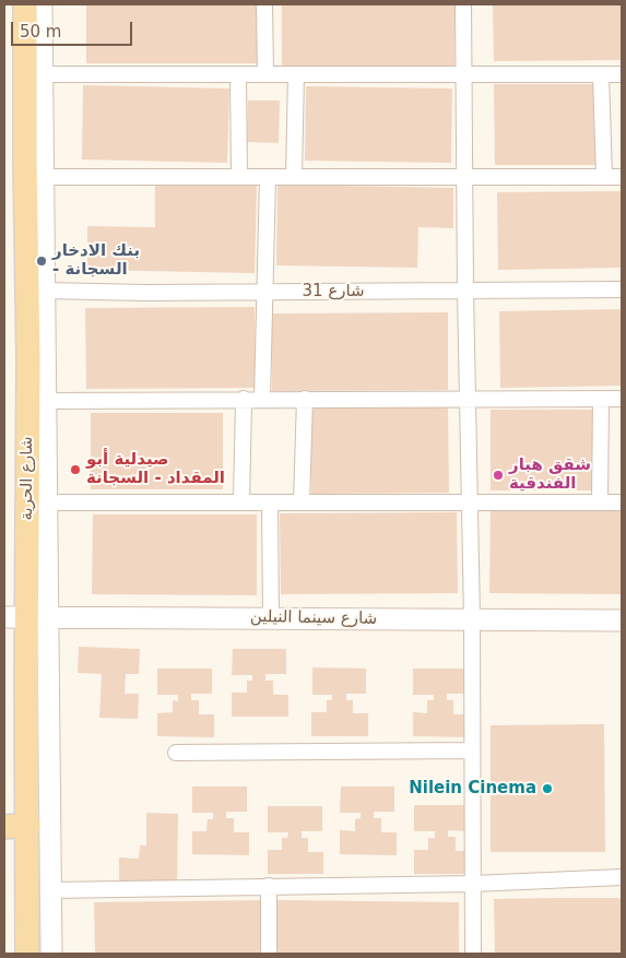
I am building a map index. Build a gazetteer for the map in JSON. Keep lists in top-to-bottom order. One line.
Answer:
{"streets":{"main road":["شارع الحرية"],"street":["شارع 31","شارع سينما النيلين"]},"crossings":[["شارع الحرية","شارع سينما النيلين"]],"places":["بنك الادخار - السجانة","صيدلية أبو المقداد - السجانة","شقق هبار الفندقية","Nilein Cinema"],"scale_bar":"50 m"}
